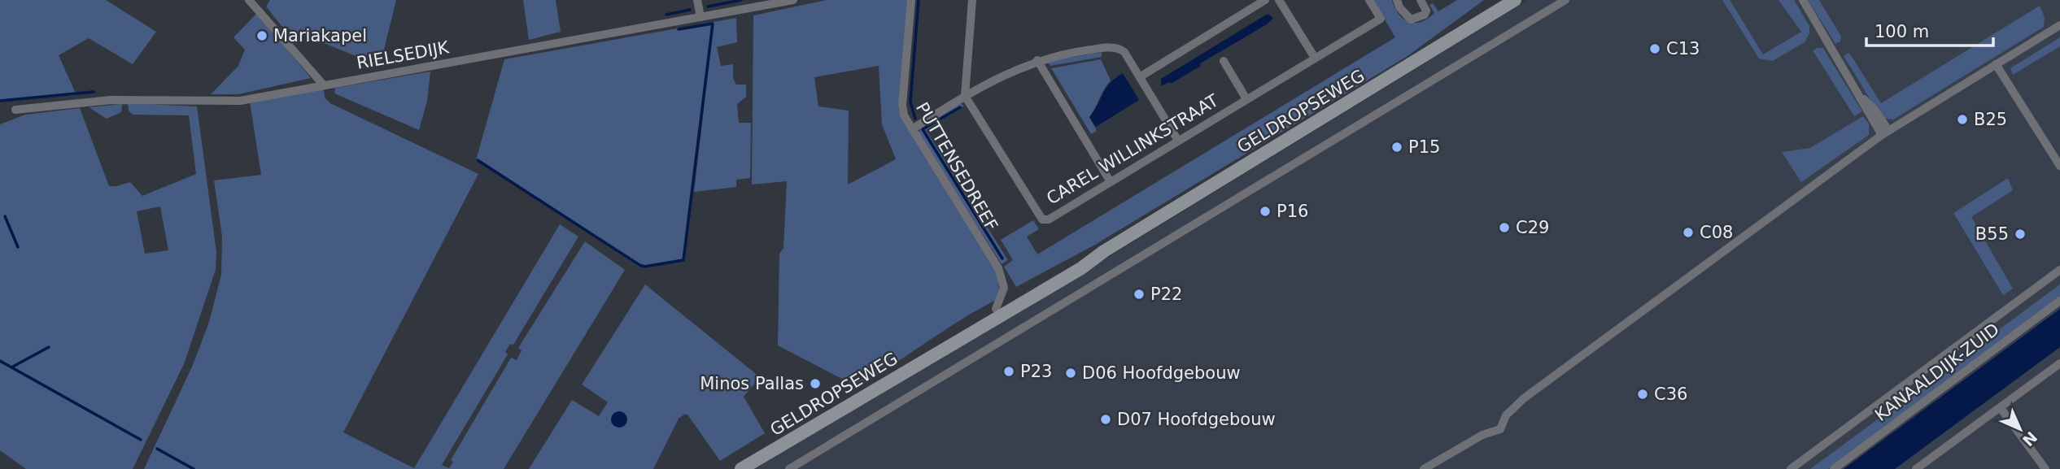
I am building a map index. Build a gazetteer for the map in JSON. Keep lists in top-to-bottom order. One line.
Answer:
{"streets":{"main road":["GELDROPSEWEG"],"street":["RIELSEDIJK","CAREL WILLINKSTRAAT","PUTTENSEDREEF","KANAALDIJK-ZUID"]},"crossings":[["GELDROPSEWEG","PUTTENSEDREEF"]],"places":["Mariakapel","C13","B25","P15","P16","C29","C08","B55","P22","P23","D06 Hoofdgebouw","Minos Pallas","C36","D07 Hoofdgebouw"],"scale_bar":"100 m","north":"bottom right"}
